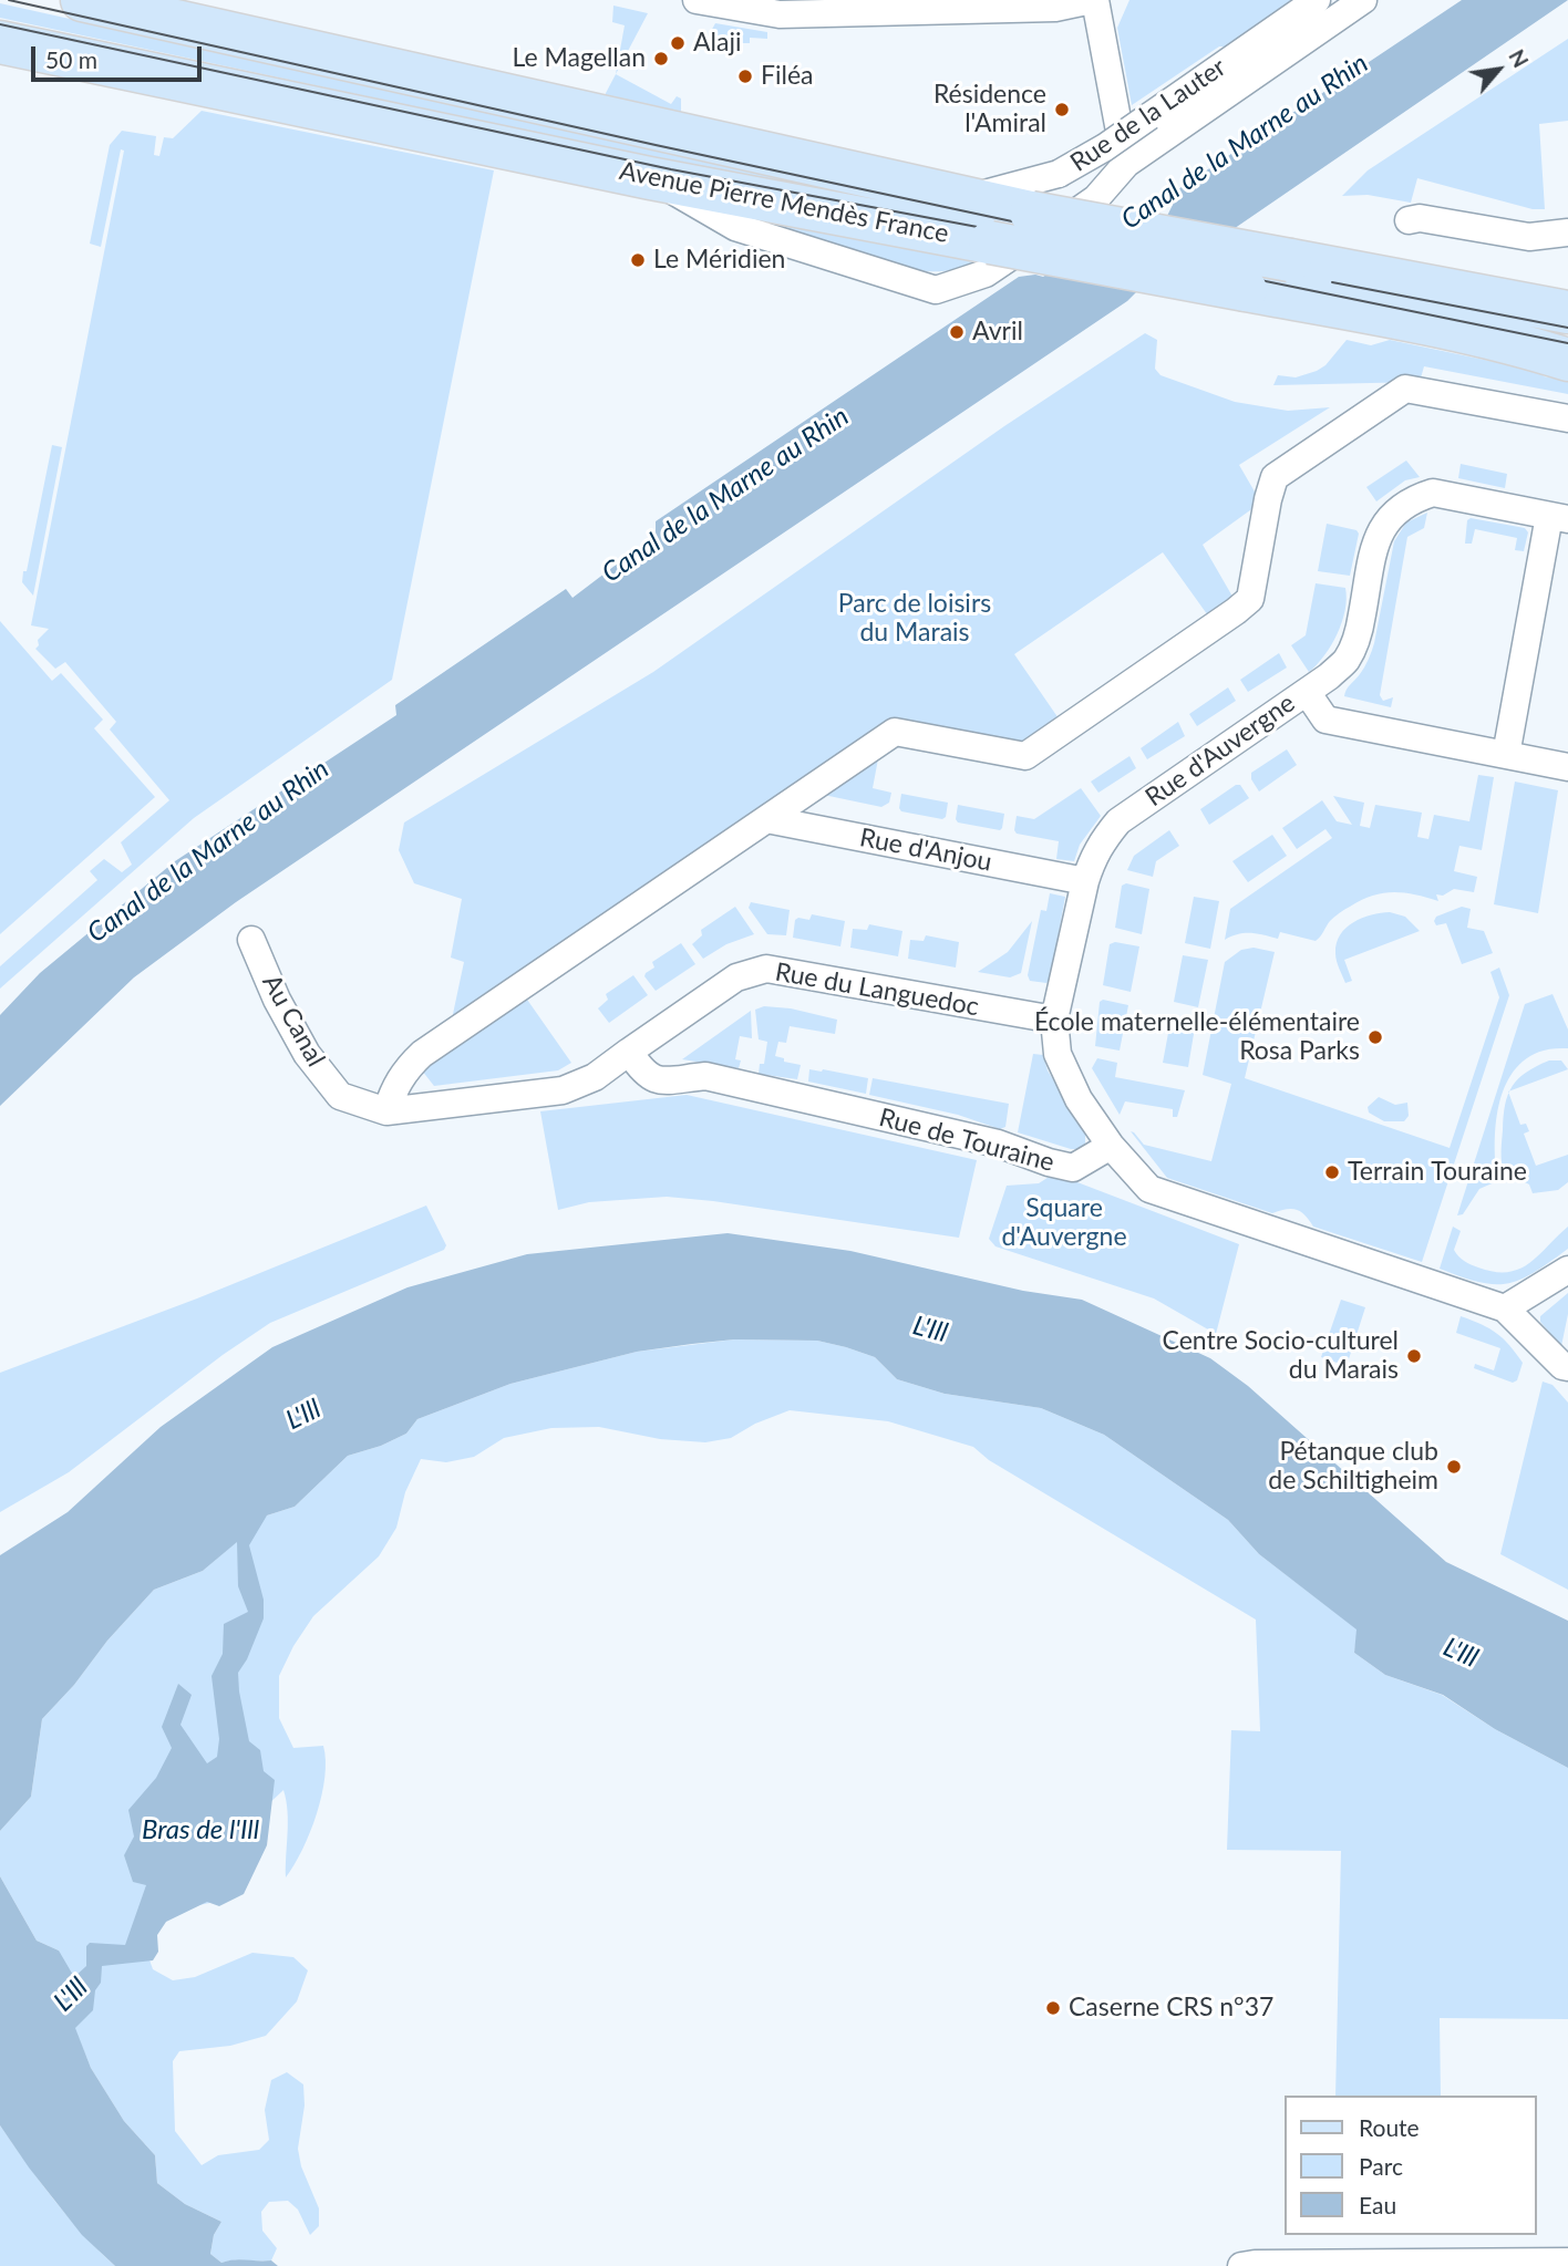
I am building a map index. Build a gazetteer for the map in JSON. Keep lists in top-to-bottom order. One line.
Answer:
{"streets":{"main road":["Avenue Pierre Mendès France"],"street":["Rue de la Lauter","Rue d'Auvergne","Rue d'Anjou","Rue du Languedoc","Au Canal","Rue de Touraine"]},"crossings":[["Rue de la Lauter","Avenue Pierre Mendès France"],["Rue d'Auvergne","Rue d'Anjou"],["Rue d'Auvergne","Rue du Languedoc"],["Rue d'Auvergne","Rue de Touraine"],["Rue du Languedoc","Rue de Touraine"]],"water":["Canal de la Marne au Rhin","L'Ill","Bras de l'Ill"],"parks":["Parc de loisirs du Marais","Square d'Auvergne"],"places":["Alaji","Le Magellan","Filéa","Résidence l'Amiral","Le Méridien","Avril","École maternelle-élémentaire Rosa Parks","Terrain Touraine","Centre Socio-culturel du Marais","Pétanque club de Schiltigheim","Caserne CRS n°37"],"legend":["Route","Parc","Eau"],"scale_bar":"50 m","north":"top right"}
